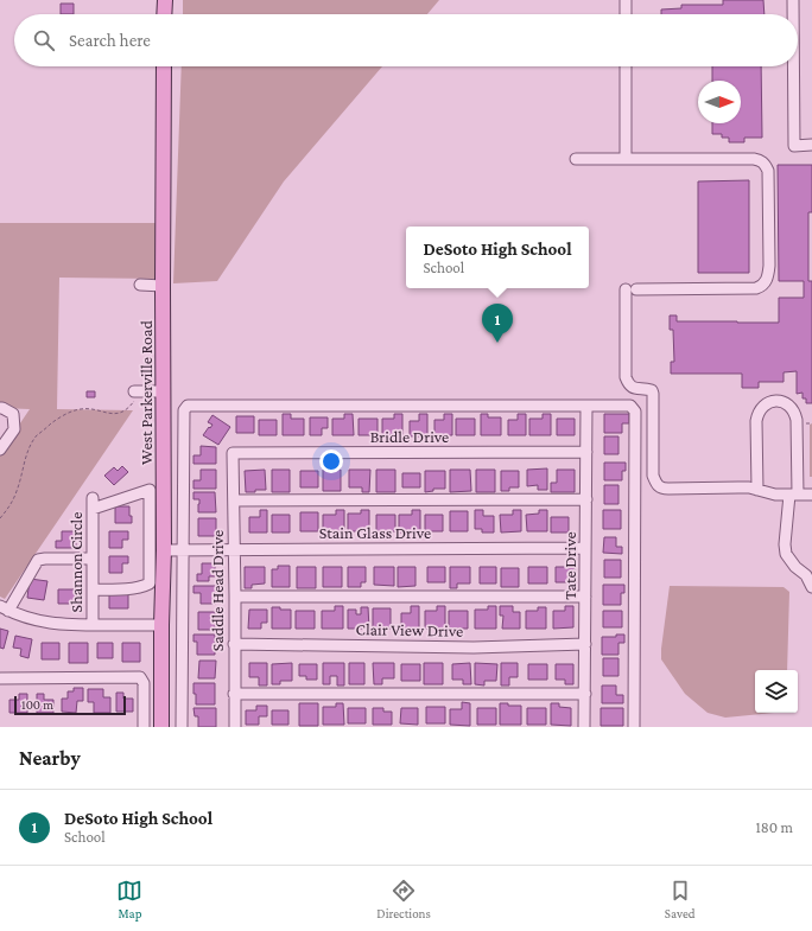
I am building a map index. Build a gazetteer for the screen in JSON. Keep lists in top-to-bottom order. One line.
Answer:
{"streets":{"main road":["West Parkerville Road"],"street":["Bridle Drive","Stain Glass Drive","Shannon Circle","Tate Drive","Saddle Head Drive","Clair View Drive"]},"crossings":[["West Parkerville Road","Stain Glass Drive"],["Bridle Drive","Tate Drive"],["Bridle Drive","Saddle Head Drive"],["Stain Glass Drive","Tate Drive"],["Stain Glass Drive","Saddle Head Drive"],["Tate Drive","Clair View Drive"],["Saddle Head Drive","Clair View Drive"]],"scale_bar":"100 m","north":"right","page":{"search":"Search here","popup":["DeSoto High School","School"],"pins":"1","scale":"100 m","heading":"Nearby","list":[{"mark":"1","name":"DeSoto High School","note":"School","value":"180 m"}],"nav":["Map","Directions","Saved"]}}
